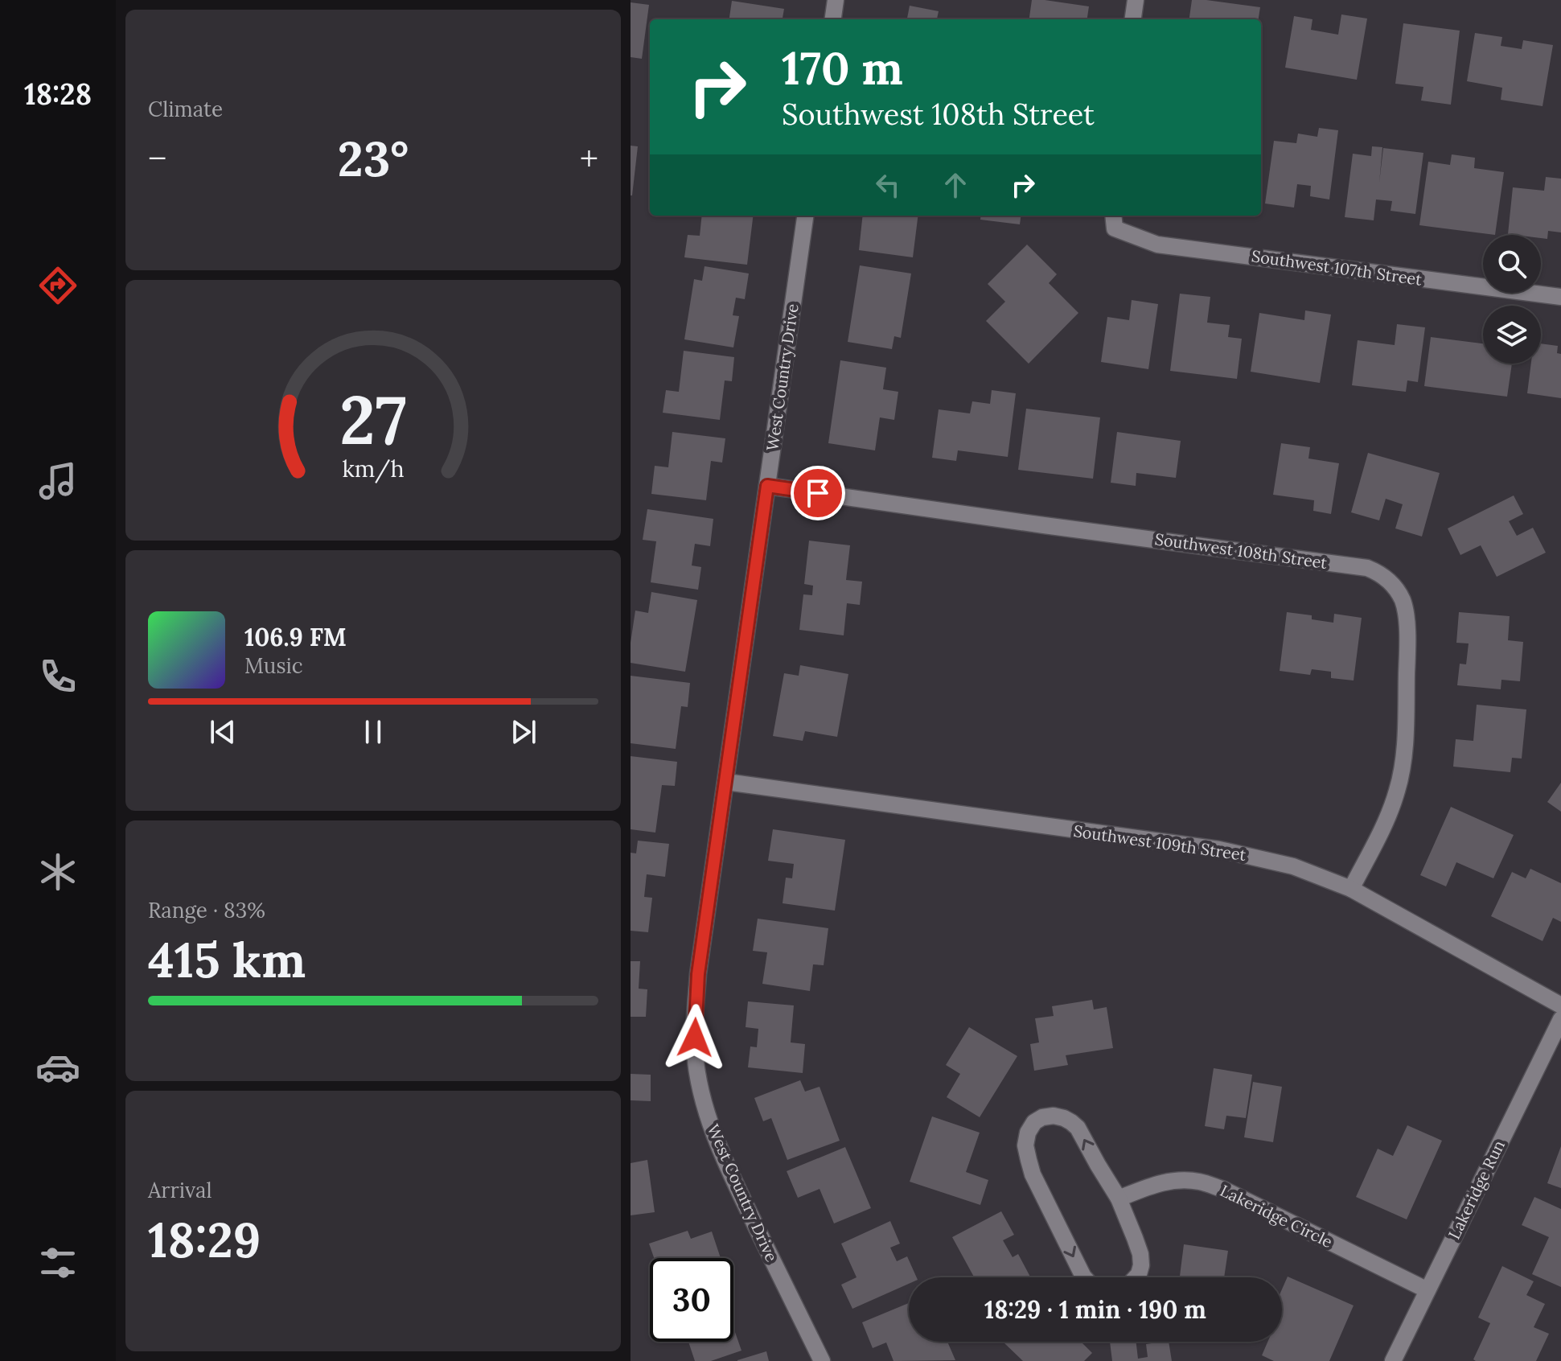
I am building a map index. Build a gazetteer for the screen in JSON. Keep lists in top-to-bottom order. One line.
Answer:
{"streets":{"street":["Southwest 107th Street","West Country Drive","Southwest 108th Street","Southwest 109th Street","Lakeridge Run","Lakeridge Circle"]},"crossings":[["West Country Drive","Southwest 108th Street"],["West Country Drive","Southwest 109th Street"],["Southwest 108th Street","Southwest 109th Street"],["Lakeridge Run","Lakeridge Circle"]],"page":{"tabs":"18:28","tile":["Climate",["Range · 83%","415 km"],["Arrival","18:29"]],"turn":["170 m","Southwest 108th Street"],"heat":["−","23°","+"],"song":["106.9 FM","Music"],"limit":"30","trip":"18:29 · 1 min · 190 m","gauge":["27","km/h"]}}
